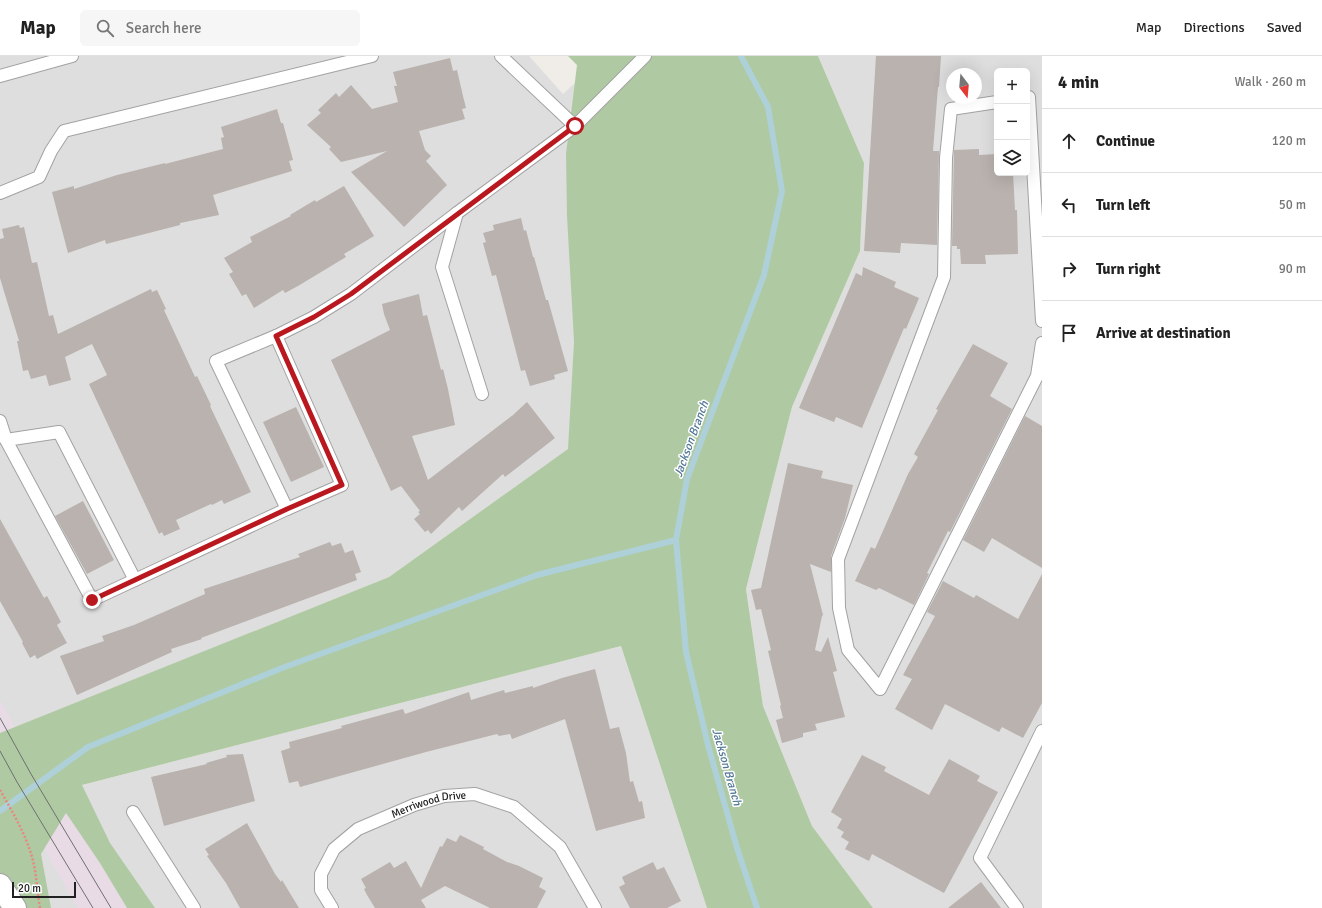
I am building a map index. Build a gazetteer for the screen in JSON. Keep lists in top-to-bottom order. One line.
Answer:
{"streets":{"lane":["Merriwood Drive"]},"water":["Jackson Branch"],"scale_bar":"20 m","north":"bottom","page":{"header":"Map","search":"Search here","nav":["Map","Directions","Saved"],"heading":["4 min","Walk · 260 m"],"map_buttons":["+","−"],"list":[["Continue","120 m"],["Turn left","50 m"],["Turn right","90 m"],"Arrive at destination"],"scale":"20 m"}}
